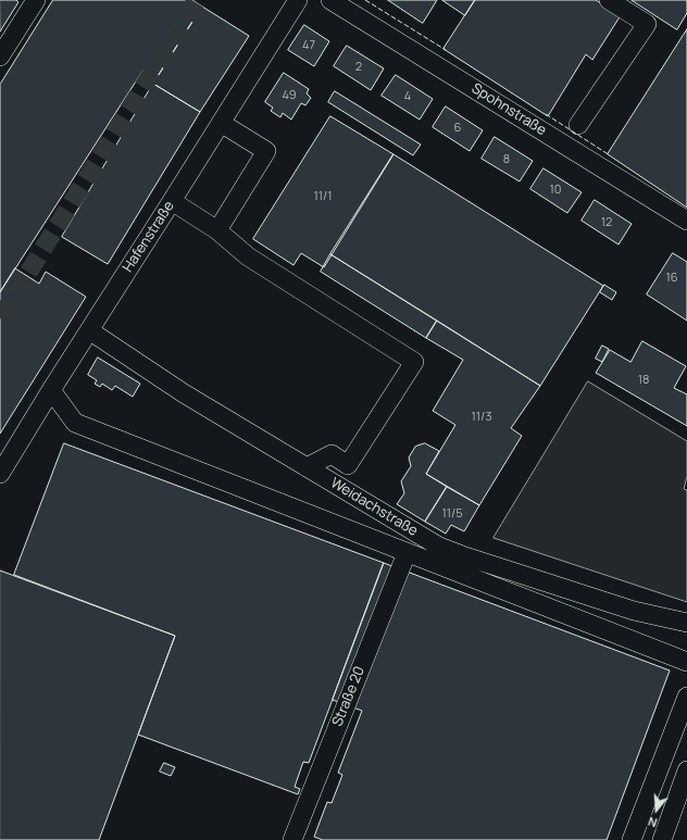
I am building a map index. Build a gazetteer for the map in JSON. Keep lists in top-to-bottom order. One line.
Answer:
{"streets":{"street":["Spohnstraße","Hafenstraße","Weidachstraße","Straße 20"]},"crossings":[["Hafenstraße","Weidachstraße"]],"house_numbers":["47","2","49","4","6","8","10","11/1","12","16","18","11/3","11/5"],"north":"bottom"}
